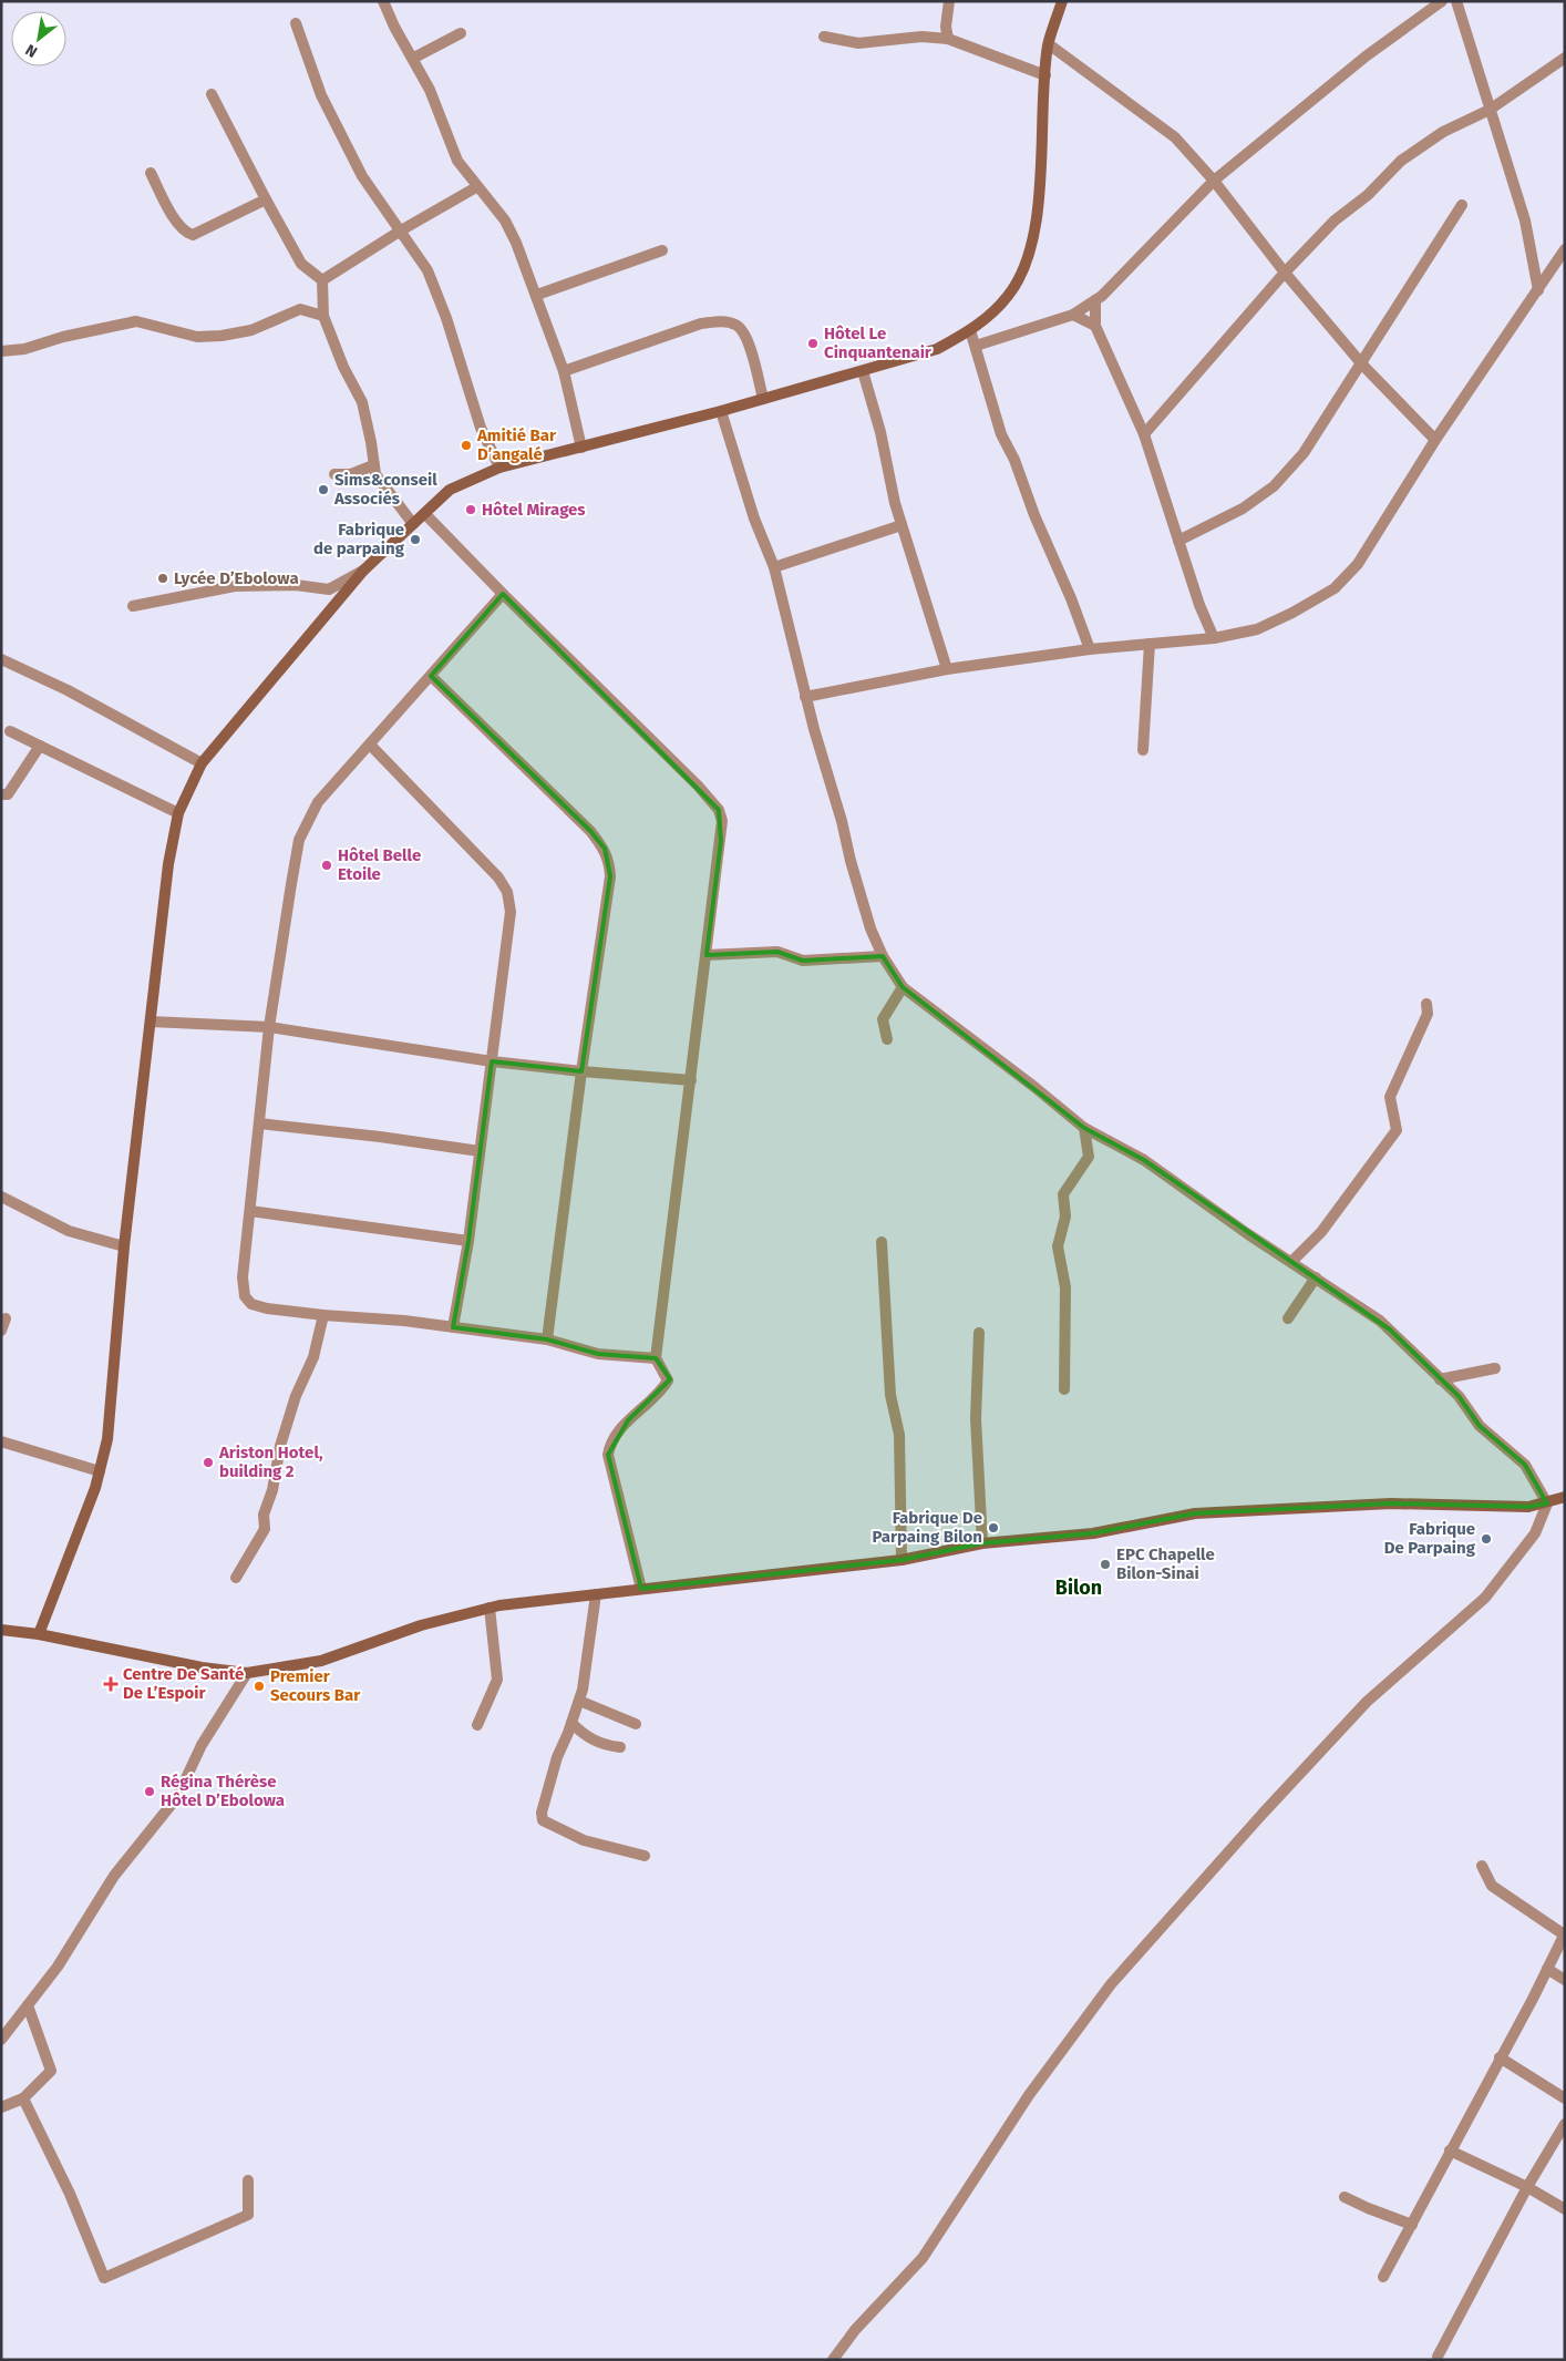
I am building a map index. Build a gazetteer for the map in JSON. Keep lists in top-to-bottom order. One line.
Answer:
{"districts":["Bilon"],"places":{"other":["Hôtel Le Cinquantenair","Amitié Bar D’angalé","Sims&conseil Associés","Hôtel Mirages","Fabrique de parpaing","Lycée D’Ebolowa","Hôtel Belle Etoile","Ariston Hotel, building 2","Fabrique De Parpaing Bilon","Fabrique De Parpaing","EPC Chapelle Bilon-Sinai","Premier Secours Bar","Régina Thérèse Hôtel D’Ebolowa"],"health":["Centre De Santé De L’Espoir"]},"north":"bottom left"}
